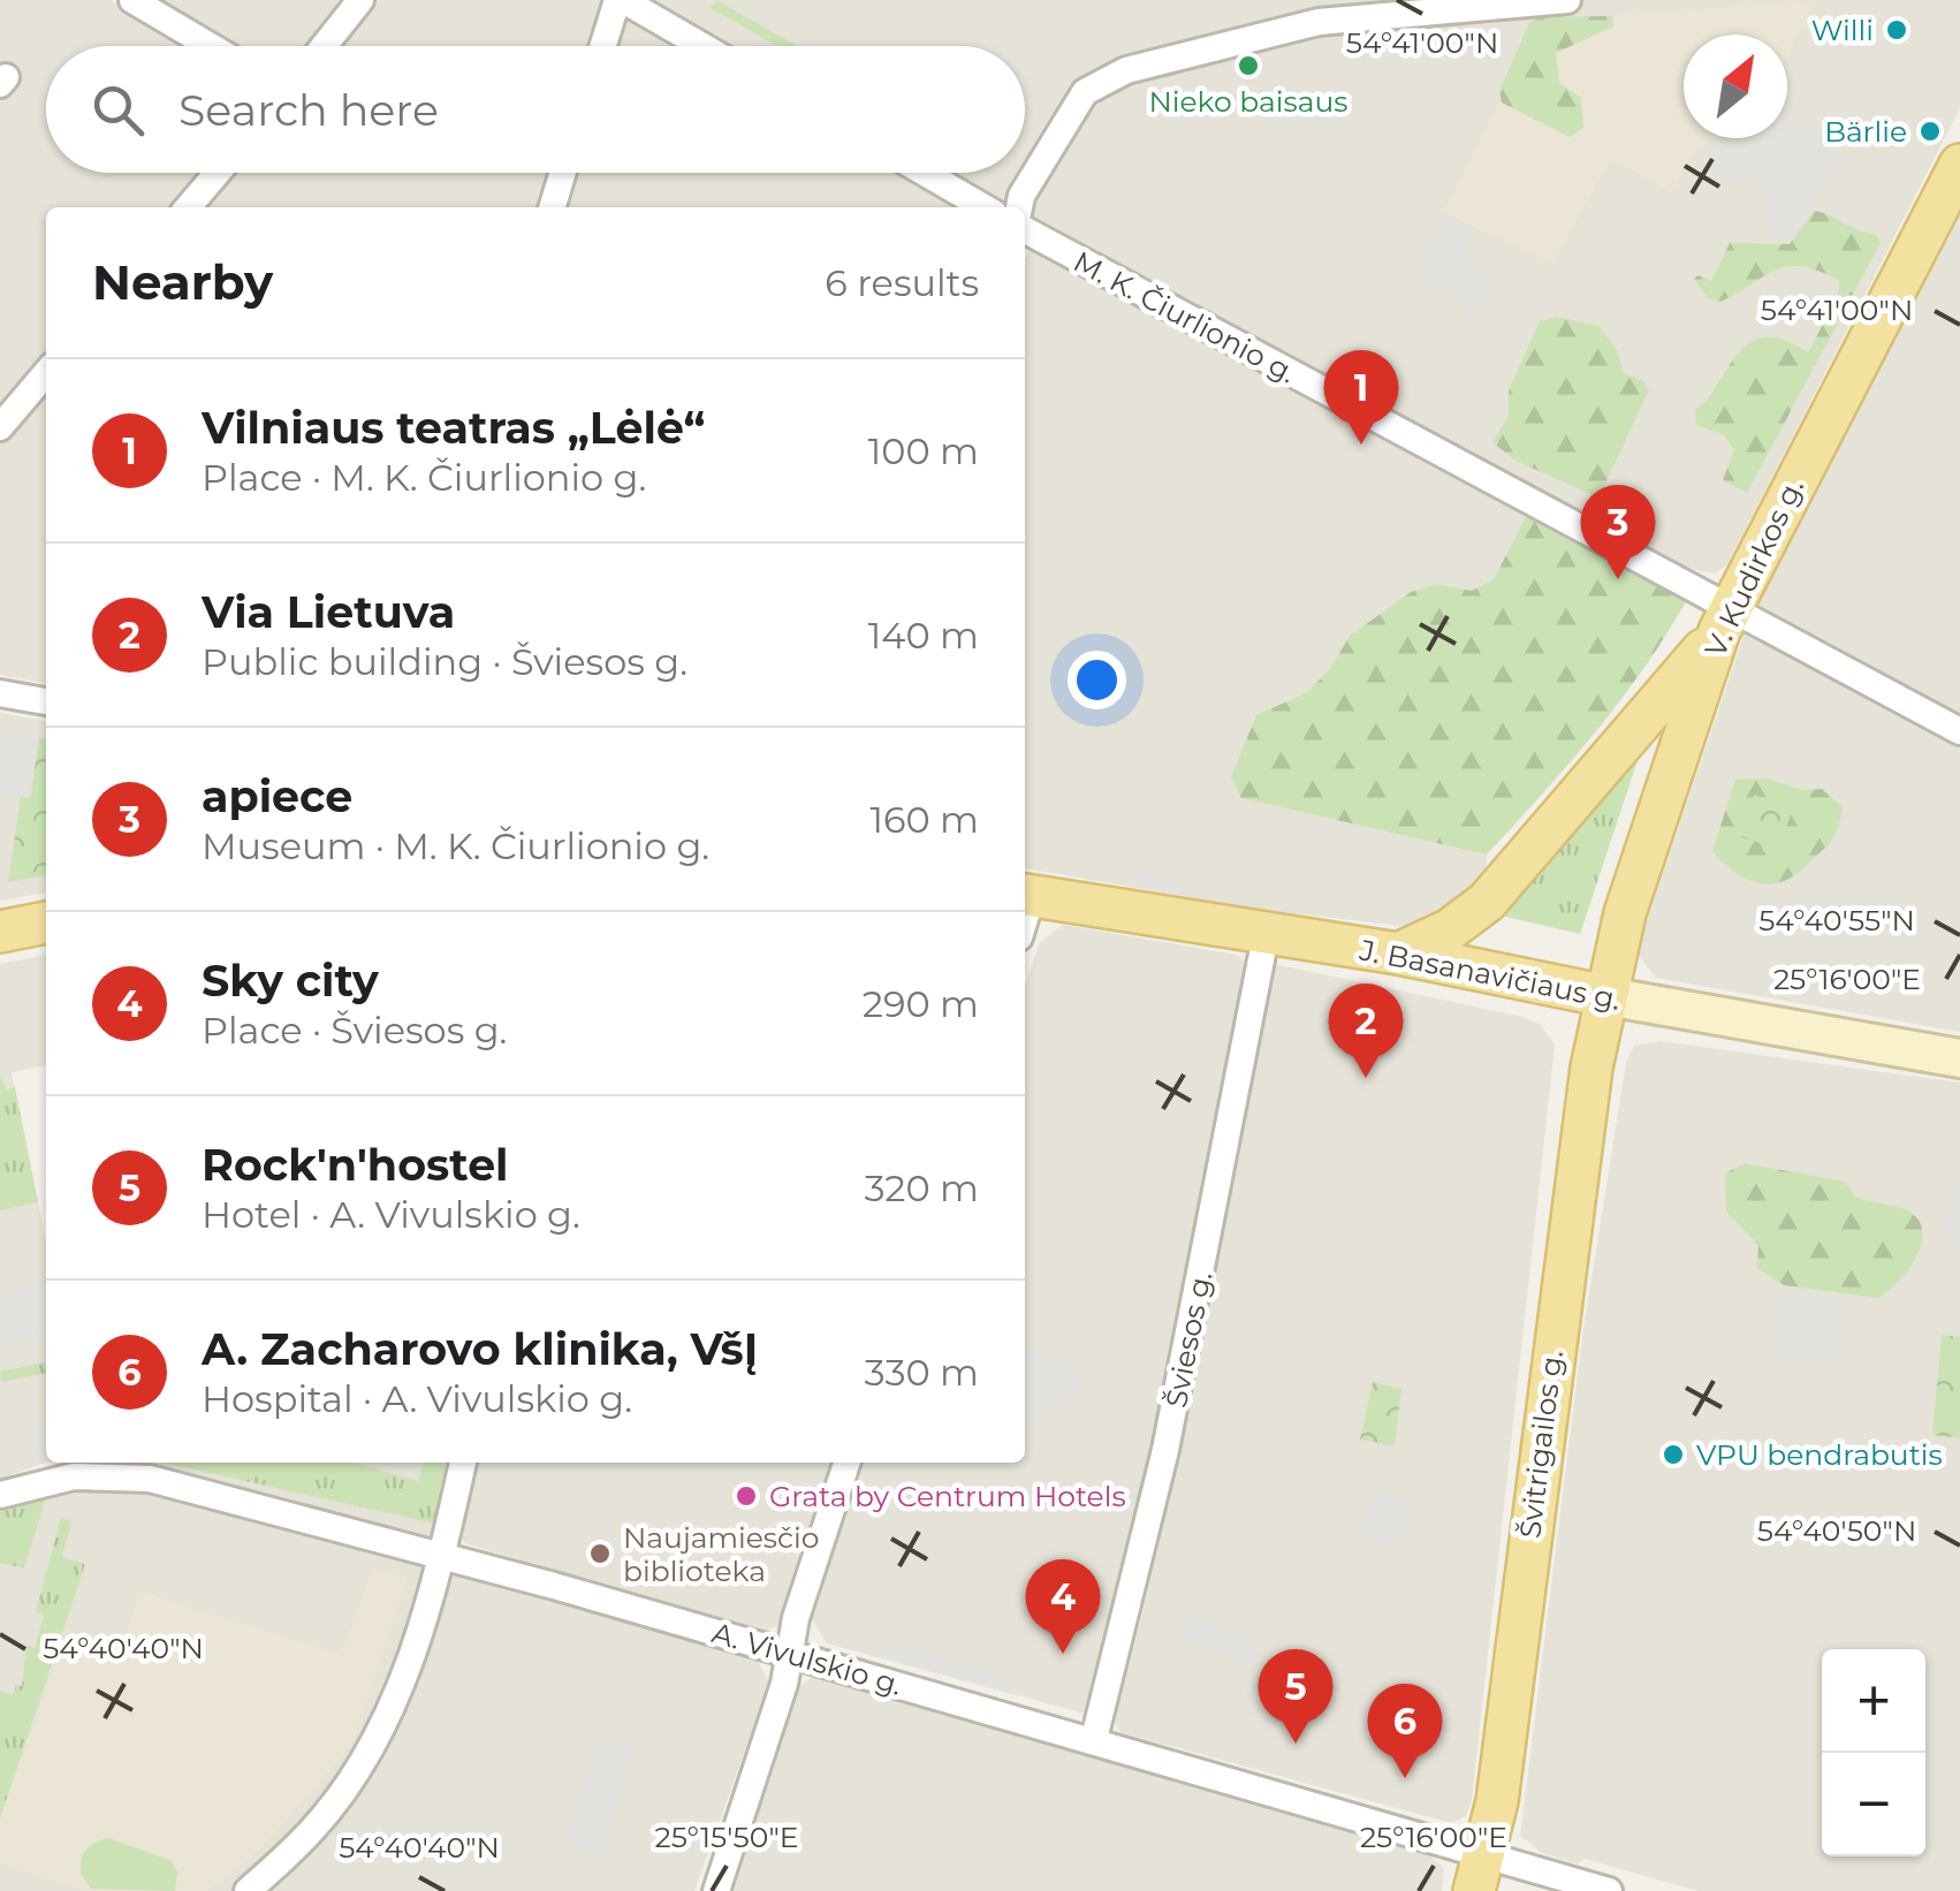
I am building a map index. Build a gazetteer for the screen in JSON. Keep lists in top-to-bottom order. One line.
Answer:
{"streets":{"main road":["V. Kudirkos g.","J. Basanavičiaus g.","Švitrigailos g."],"street":["M. K. Čiurlionio g.","Šviesos g.","A. Vivulskio g."]},"crossings":[["M. K. Čiurlionio g.","V. Kudirkos g."],["V. Kudirkos g.","J. Basanavičiaus g."],["V. Kudirkos g.","Švitrigailos g."],["J. Basanavičiaus g.","Šviesos g."],["J. Basanavičiaus g.","Švitrigailos g."],["Šviesos g.","A. Vivulskio g."],["Švitrigailos g.","A. Vivulskio g."]],"places":["Willi","Nieko baisaus","Bӓrlie","VPU bendrabutis","Grata by Centrum Hotels","Naujamiesčio biblioteka"],"north":"top right","page":{"search":"Search here","heading":["Nearby","6 results"],"pins":["1","3","2","4","5","6"],"list":[{"mark":"1","name":"Vilniaus teatras „Lėlė“","note":"Place · M. K. Čiurlionio g.","value":"100 m"},{"mark":"2","name":"Via Lietuva","note":"Public building · Šviesos g.","value":"140 m"},{"mark":"3","name":"apiece","note":"Museum · M. K. Čiurlionio g.","value":"160 m"},{"mark":"4","name":"Sky city","note":"Place · Šviesos g.","value":"290 m"},{"mark":"5","name":"Rock'n'hostel","note":"Hotel · A. Vivulskio g.","value":"320 m"},{"mark":"6","name":"A. Zacharovo klinika, VšĮ","note":"Hospital · A. Vivulskio g.","value":"330 m"}],"map_buttons":["+","−"]},"coordinates":["54°41'00\"N","54°40'55\"N","25°16'00\"E","54°40'50\"N","54°40'40\"N","25°15'50\"E"]}
